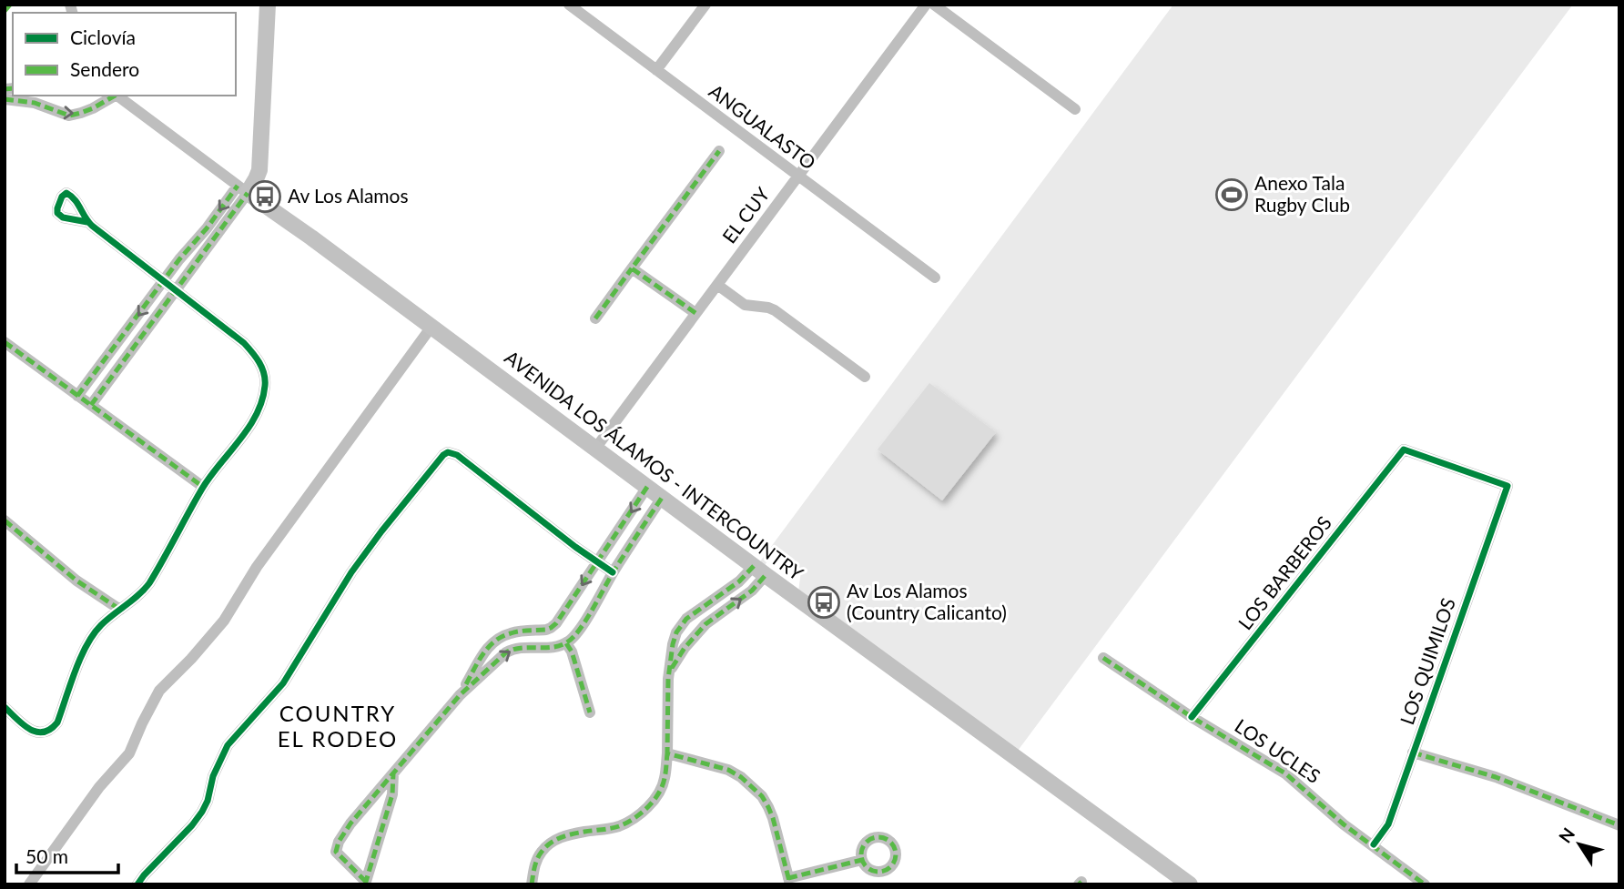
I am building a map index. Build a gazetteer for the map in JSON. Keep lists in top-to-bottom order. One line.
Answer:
{"streets":{"main road":["AVENIDA LOS ÁLAMOS - INTERCOUNTRY"],"street":["ANGUALASTO","EL CUY","LOS BARBEROS","LOS QUIMILOS","LOS UCLES"]},"crossings":[["ANGUALASTO","EL CUY"],["EL CUY","AVENIDA LOS ÁLAMOS - INTERCOUNTRY"],["LOS BARBEROS","LOS QUIMILOS"],["LOS BARBEROS","LOS UCLES"],["LOS QUIMILOS","LOS UCLES"]],"districts":["COUNTRY EL RODEO"],"places":{"sports":["Anexo Tala Rugby Club"],"bus stop":["Av Los Alamos","Av Los Alamos (Country Calicanto)"]},"legend":["Ciclovía","Sendero"],"scale_bar":"50 m","north":"top left"}
